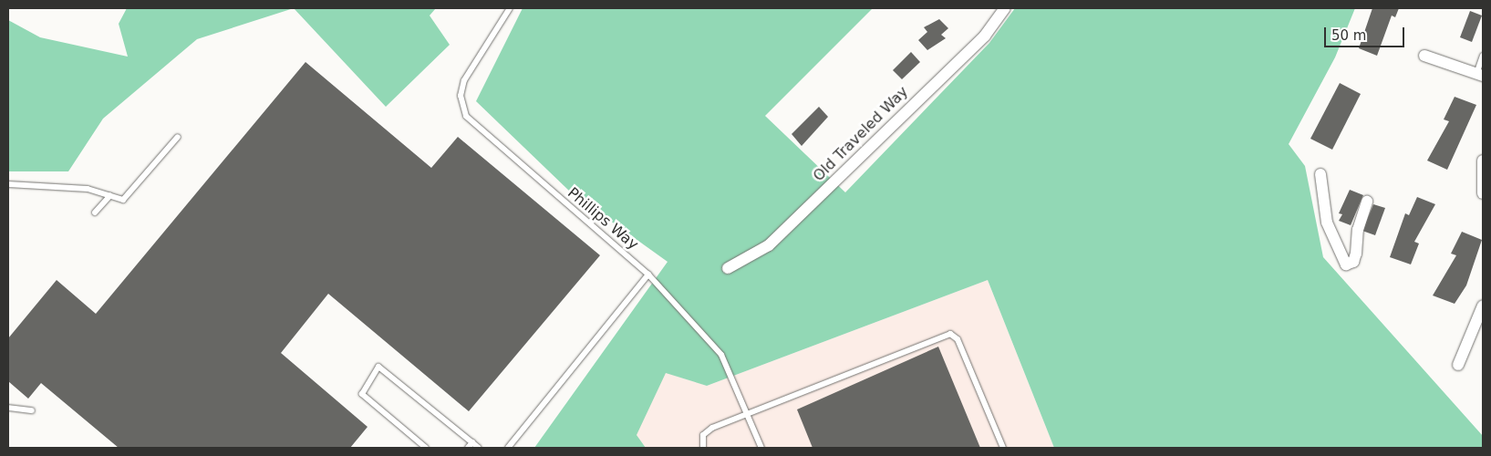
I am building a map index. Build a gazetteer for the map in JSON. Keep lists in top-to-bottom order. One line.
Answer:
{"streets":{"street":["Old Traveled Way"],"lane":["Phillips Way"]},"scale_bar":"50 m"}
